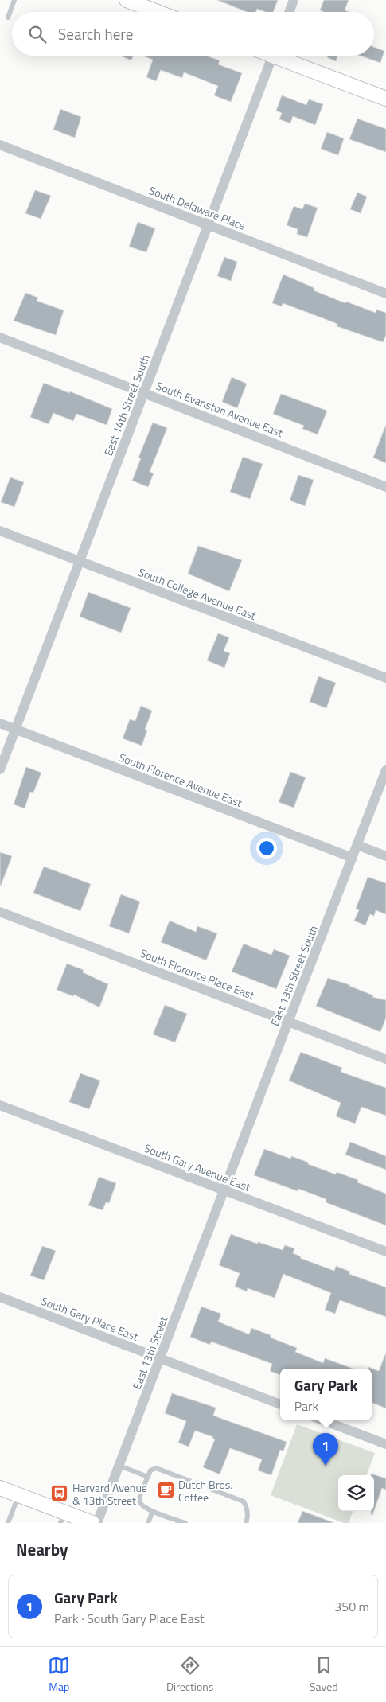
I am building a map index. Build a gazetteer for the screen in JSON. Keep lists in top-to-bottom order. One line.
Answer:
{"streets":{"street":["South Delaware Place","East 14th Street South","South Evanston Avenue East","South College Avenue East","South Florence Avenue East","South Florence Place East","East 13th Street South","South Gary Avenue East","South Gary Place East","East 13th Street"]},"crossings":[["South Delaware Place","East 14th Street South"],["East 14th Street South","South Evanston Avenue East"],["East 14th Street South","South College Avenue East"],["East 14th Street South","South Florence Avenue East"],["South Florence Avenue East","East 13th Street South"],["South Florence Place East","East 13th Street South"],["East 13th Street South","South Gary Avenue East"],["East 13th Street South","East 13th Street"],["South Gary Avenue East","East 13th Street"],["South Gary Place East","East 13th Street"]],"places":{"cafe":["Dutch Bros. Coffee"],"bus stop":["Harvard Avenue & 13th Street"]},"page":{"search":"Search here","popup":["Gary Park","Park"],"pins":"1","heading":"Nearby","list":[{"mark":"1","name":"Gary Park","note":"Park · South Gary Place East","value":"350 m"}],"nav":["Map","Directions","Saved"]}}
